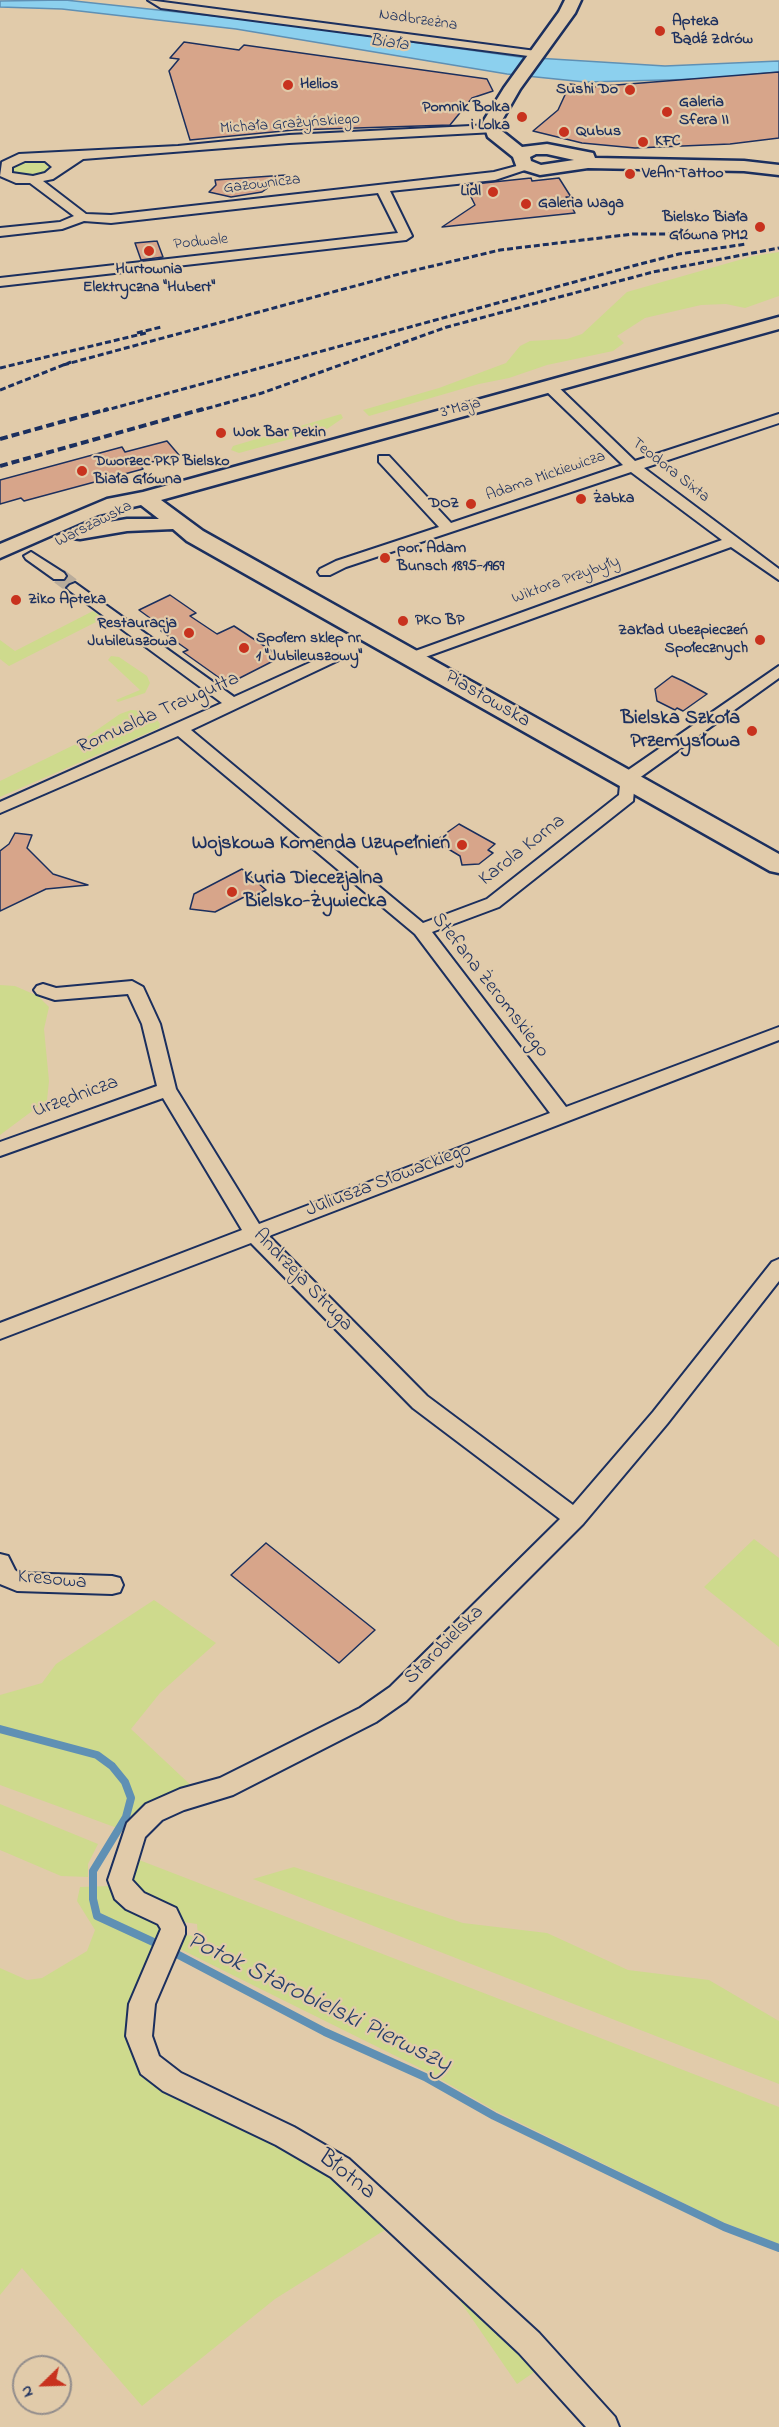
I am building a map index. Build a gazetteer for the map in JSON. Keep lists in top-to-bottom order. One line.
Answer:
{"streets":{"street":["Nadbrzeżna","Michała Grażyńskiego","Gazownicza","Podwale","3 Maja","Teodora Sixta","Adama Mickiewicza","Warszawska","Wiktora Przybyły","Piastowska","Romualda Traugutta","Karola Korna","Stefana Żeromskiego","Urzędnicza","Juliusza Słowackiego","Andrzeja Struga","Kresowa","Starobielska","Błotna"]},"crossings":[["Gazownicza","Podwale"],["3 Maja","Teodora Sixta"],["3 Maja","Warszawska"],["3 Maja","Piastowska"],["Teodora Sixta","Adama Mickiewicza"],["Teodora Sixta","Wiktora Przybyły"],["Warszawska","Piastowska"],["Wiktora Przybyły","Piastowska"],["Piastowska","Karola Korna"],["Romualda Traugutta","Stefana Żeromskiego"],["Karola Korna","Stefana Żeromskiego"],["Stefana Żeromskiego","Juliusza Słowackiego"],["Urzędnicza","Andrzeja Struga"],["Juliusza Słowackiego","Andrzeja Struga"],["Andrzeja Struga","Starobielska"],["Starobielska","Błotna"]],"water":["Biała","Potok Starobielski Pierwszy"],"places":["Apteka Bądź Zdrów","Helios","Sushi Do","Galeria Sfera II","Pomnik Bolka i Lolka","Qubus","KFC","VeAn Tattoo","Lidl","Galeria Waga","Bielsko Biała Główna PM2","Hurtownia Elektryczna \"Hubert\"","Wok Bar Pekin","Dworzec PKP Bielsko Biała Główna","Żabka","DOZ","por. Adam Bunsch 1895-1969","Ziko Apteka","PKO BP","Restauracja Jubileuszowa","Zakład Ubezpieczeń Społecznych","Społem sklep nr 1 \"Jubileuszowy\"","Bielska Szkoła Przemysłowa","Wojskowa Komenda Uzupełnień","Kuria Diecezjalna Bielsko-Żywiecka"],"north":"bottom left"}
